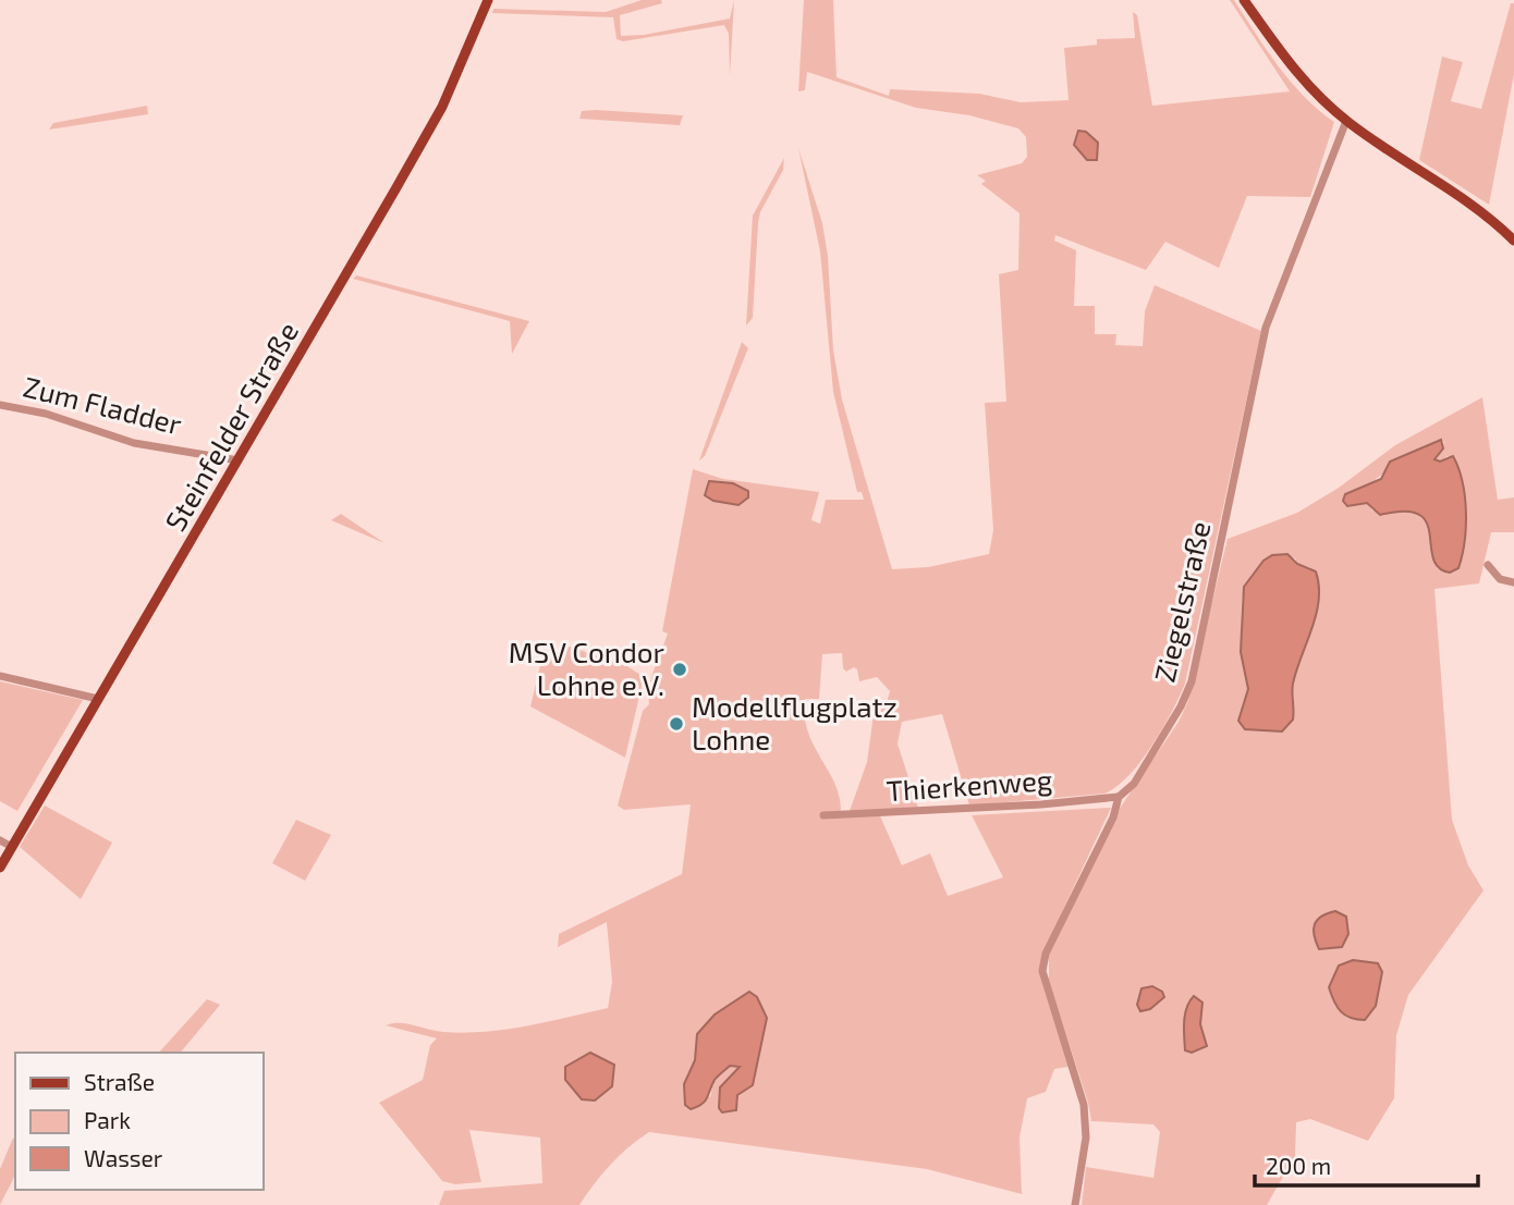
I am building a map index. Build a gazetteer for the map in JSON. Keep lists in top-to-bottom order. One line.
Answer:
{"streets":{"main road":["Steinfelder Straße"],"street":["Zum Fladder","Ziegelstraße","Thierkenweg"]},"crossings":[["Zum Fladder","Steinfelder Straße"],["Ziegelstraße","Thierkenweg"]],"places":["MSV Condor Lohne e.V.","Modellflugplatz Lohne"],"legend":["Straße","Park","Wasser"],"scale_bar":"200 m"}
